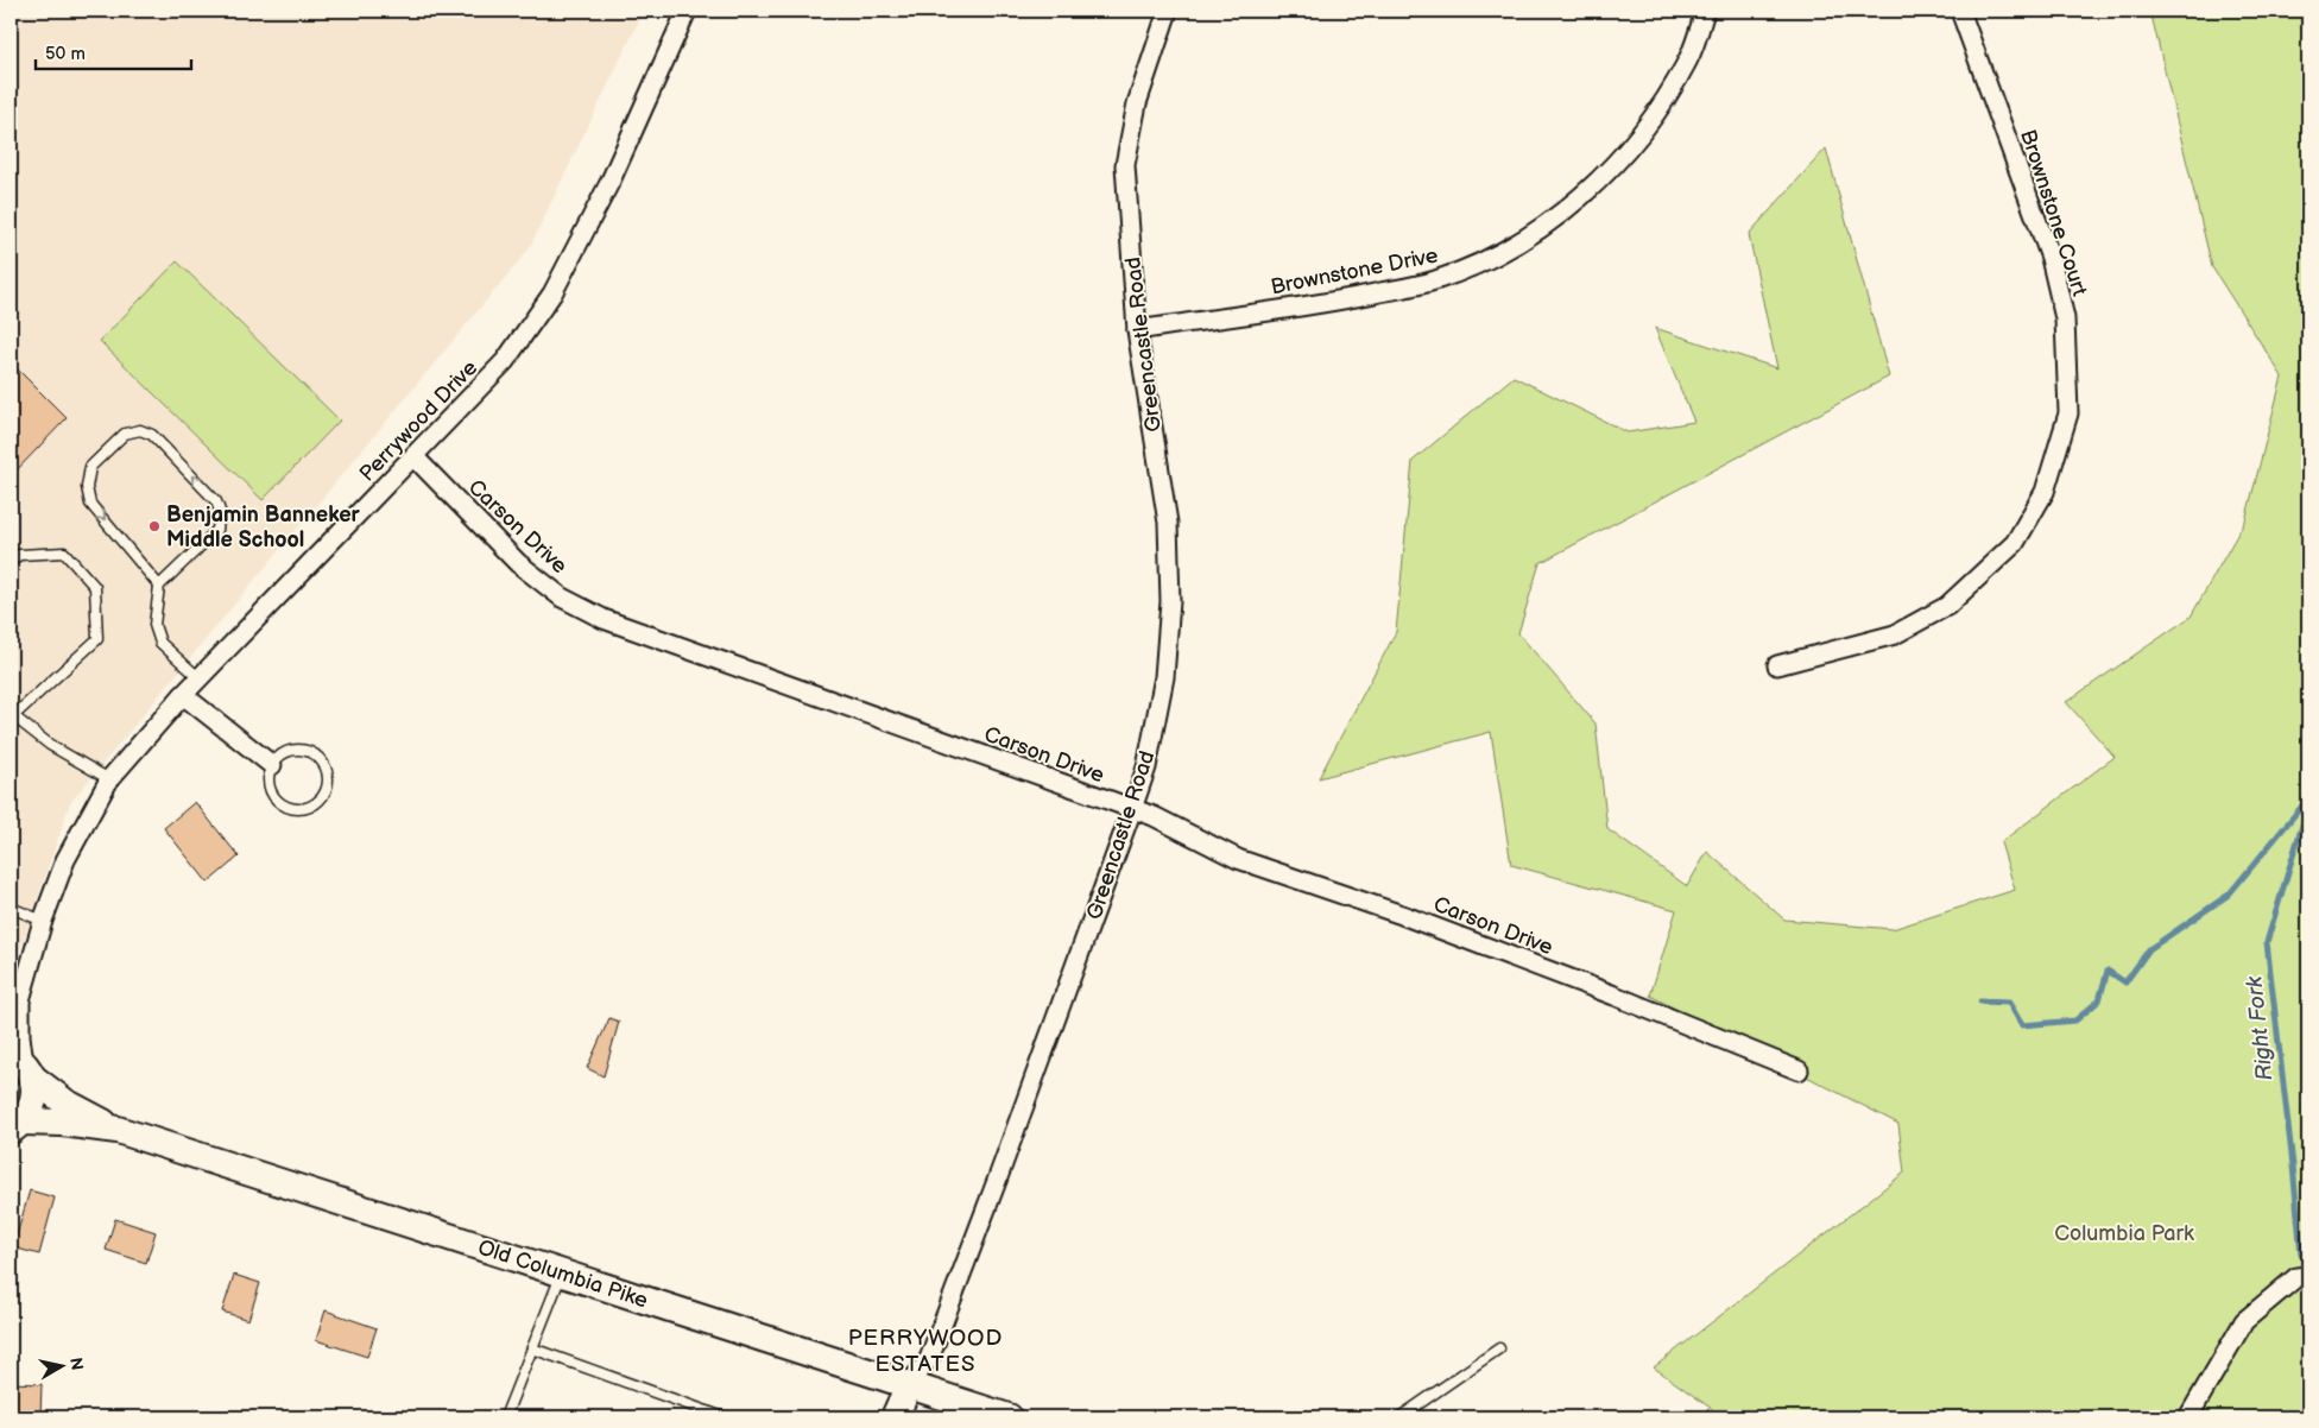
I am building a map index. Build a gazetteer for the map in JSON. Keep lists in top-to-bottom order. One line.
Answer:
{"streets":{"main road":["Greencastle Road","Old Columbia Pike"],"street":["Brownstone Court","Brownstone Drive","Perrywood Drive","Carson Drive"]},"crossings":[["Brownstone Drive","Greencastle Road"],["Greencastle Road","Carson Drive"],["Greencastle Road","Old Columbia Pike"],["Perrywood Drive","Carson Drive"],["Perrywood Drive","Old Columbia Pike"]],"districts":["PERRYWOOD ESTATES"],"water":["Right Fork"],"parks":["Columbia Park"],"places":["Benjamin Banneker Middle School"],"scale_bar":"50 m","north":"right"}
